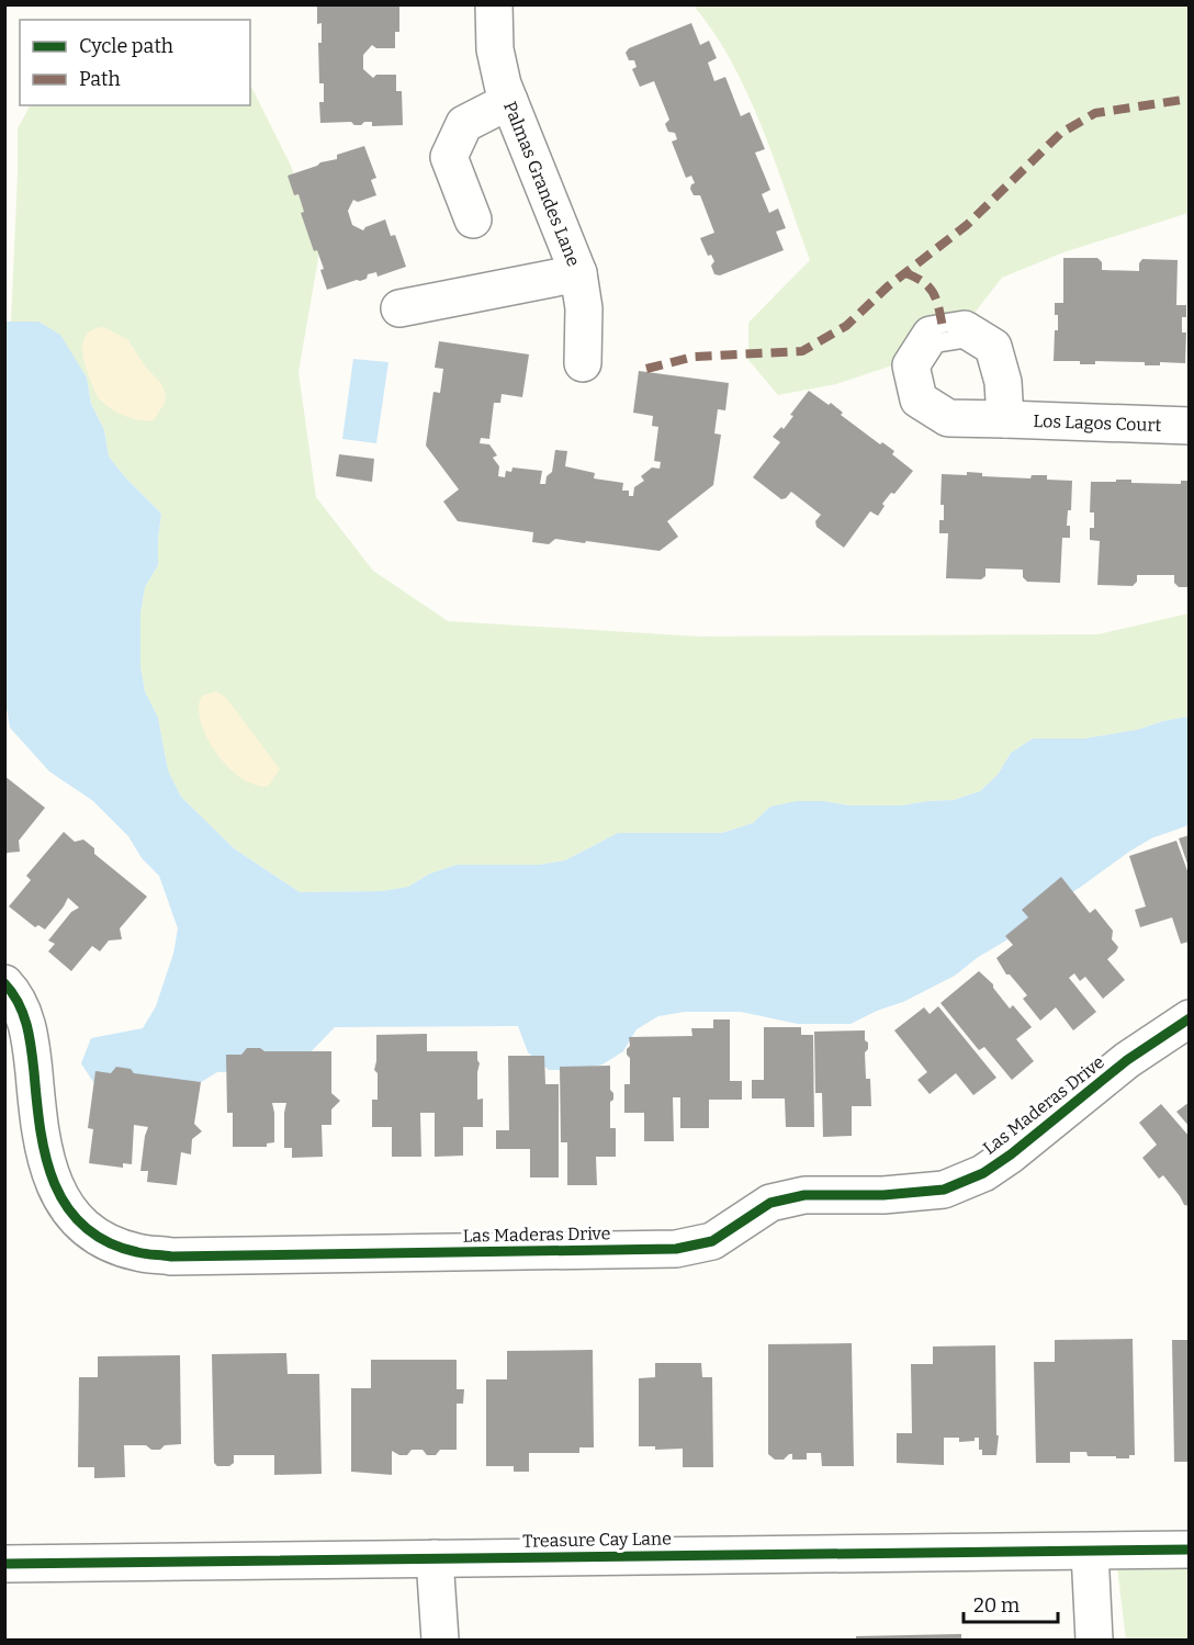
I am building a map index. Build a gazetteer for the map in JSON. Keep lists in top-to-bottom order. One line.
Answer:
{"streets":{"street":["Palmas Grandes Lane","Los Lagos Court","Las Maderas Drive","Treasure Cay Lane"]},"legend":["Cycle path","Path"],"scale_bar":"20 m"}
